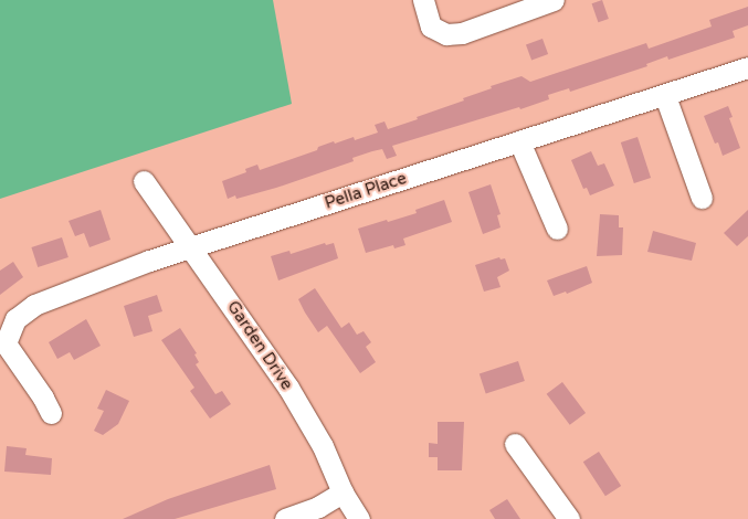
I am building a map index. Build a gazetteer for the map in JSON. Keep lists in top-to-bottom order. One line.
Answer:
{"streets":{"street":["Pella Place","Garden Drive"]},"crossings":[["Pella Place","Garden Drive"]]}
